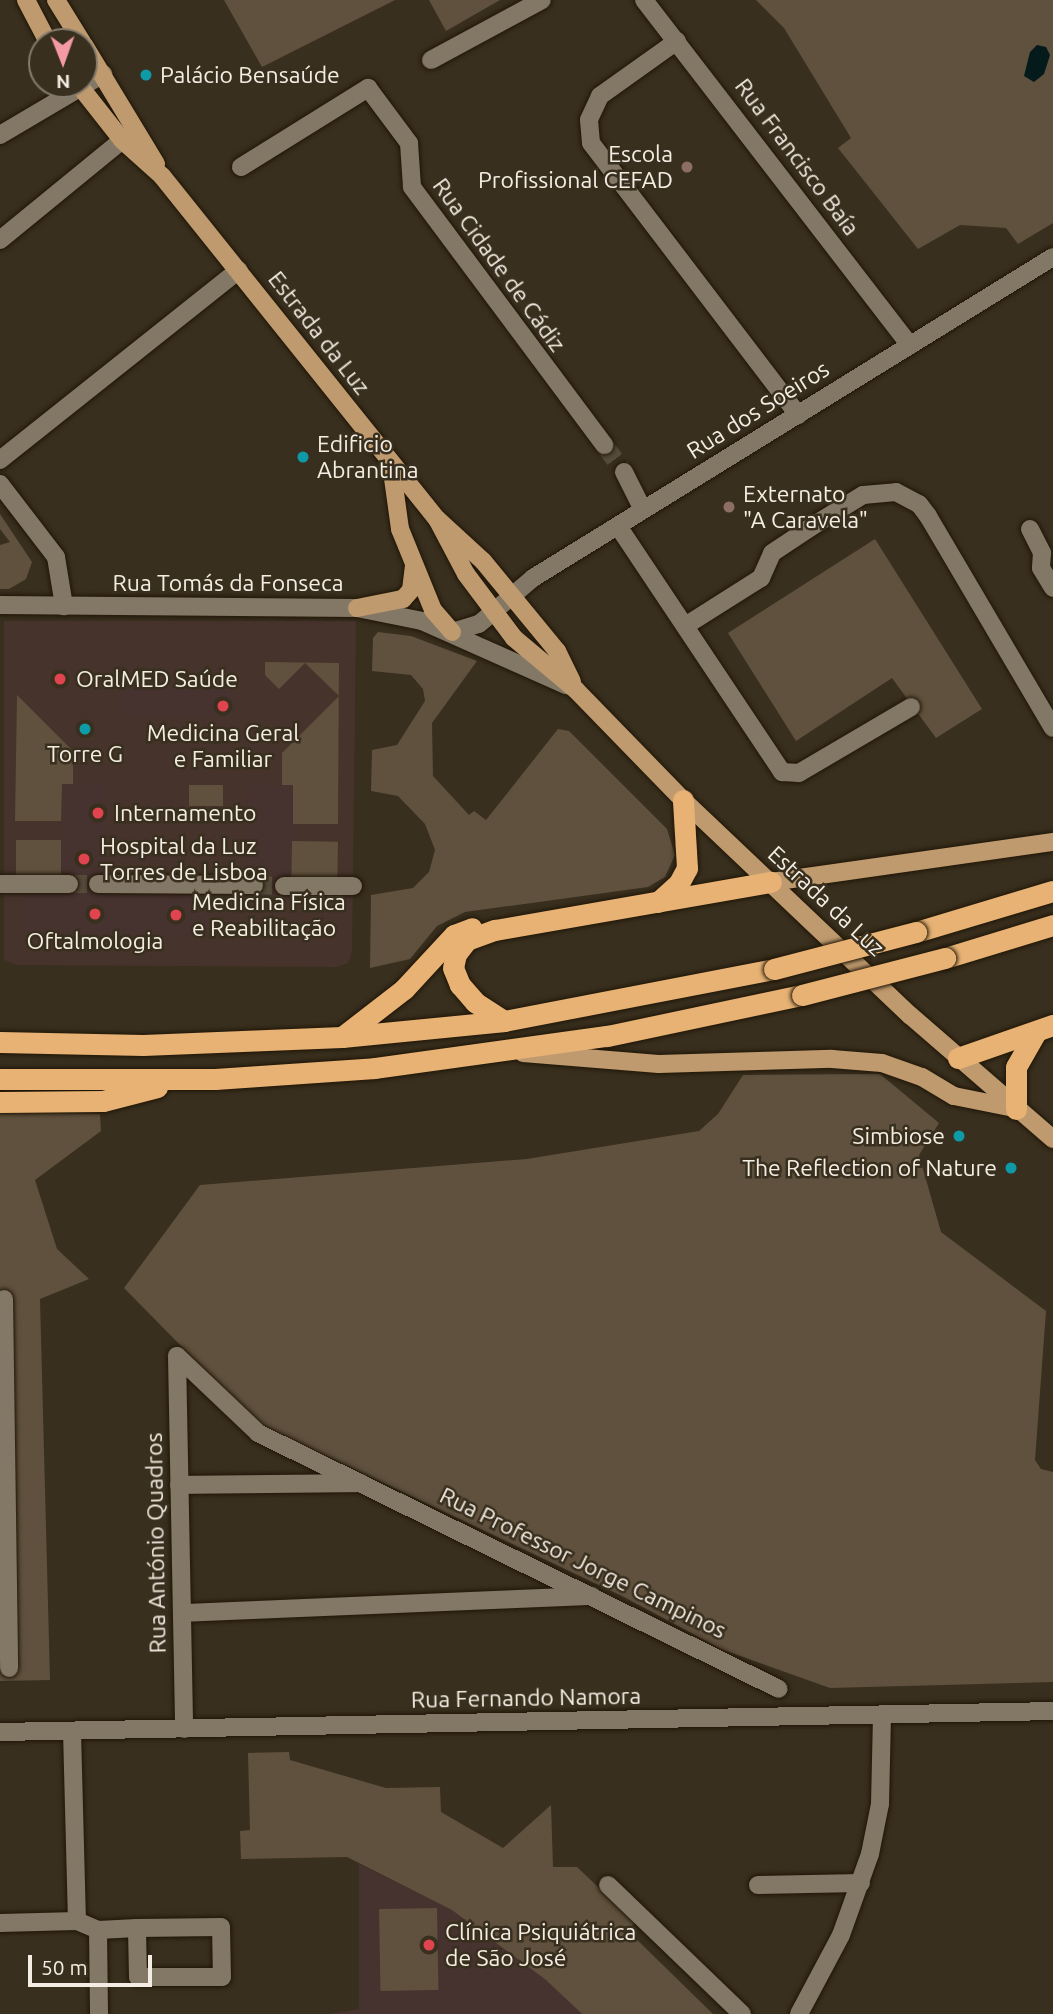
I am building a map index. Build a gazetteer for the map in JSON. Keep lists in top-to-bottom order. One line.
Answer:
{"streets":{"main road":["Estrada da Luz"],"street":["Rua Francisco Baía","Rua Cidade de Cádiz","Rua dos Soeiros","Rua Tomás da Fonseca","Rua António Quadros","Rua Professor Jorge Campinos","Rua Fernando Namora"]},"crossings":[["Rua Francisco Baía","Rua dos Soeiros"],["Estrada da Luz","Rua dos Soeiros"],["Estrada da Luz","Rua Tomás da Fonseca"],["Rua António Quadros","Rua Professor Jorge Campinos"],["Rua António Quadros","Rua Fernando Namora"]],"places":["Palácio Bensaúde","Escola Profissional CEFAD","Edificio Abrantina","Externato \"A Caravela\"","OralMED Saúde","Medicina Geral e Familiar","Torre G","Internamento","Hospital da Luz Torres de Lisboa","Oftalmologia","Medicina Física e Reabilitação","Simbiose","The Reflection of Nature","Clínica Psiquiátrica de São José"],"scale_bar":"50 m","north":"bottom"}
